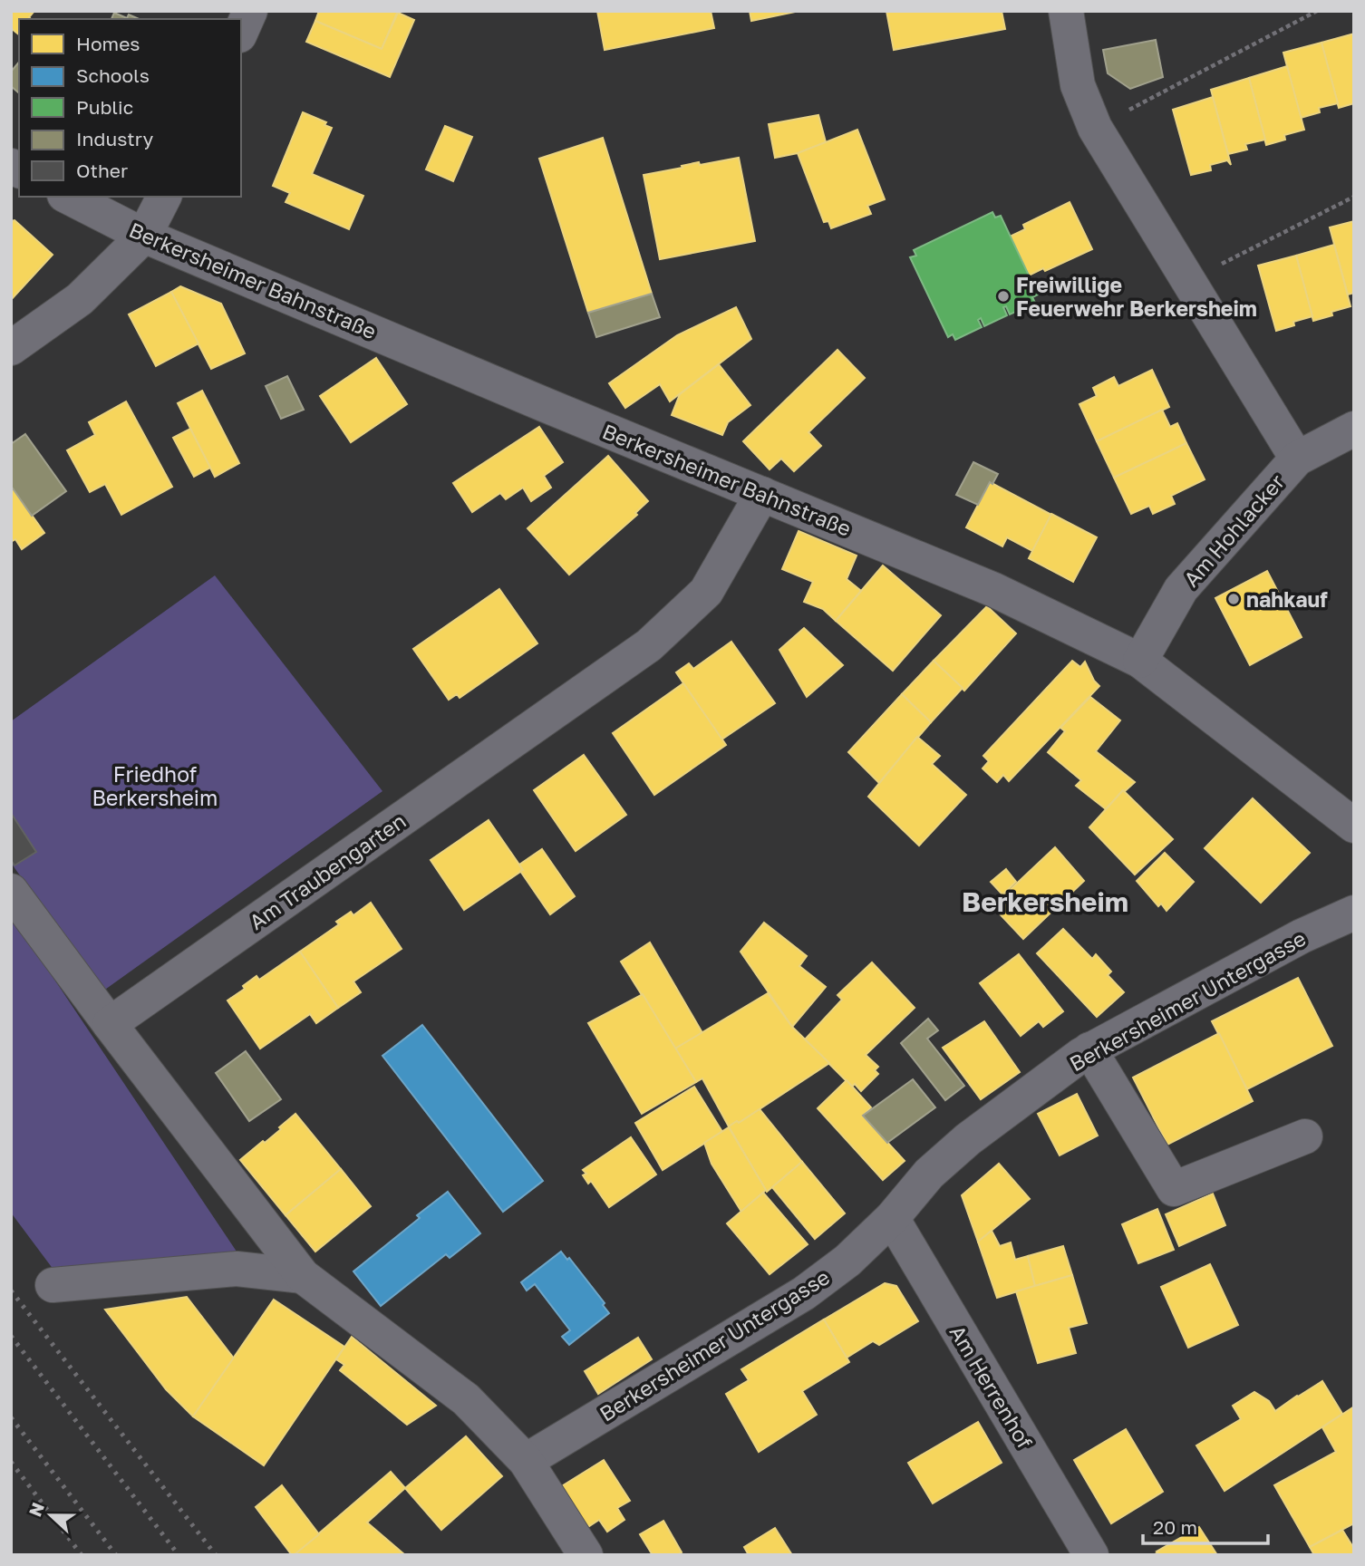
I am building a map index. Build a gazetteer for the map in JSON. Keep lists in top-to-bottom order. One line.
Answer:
{"streets":{"street":["Berkersheimer Bahnstraße","Am Hohlacker","Am Traubengarten","Berkersheimer Untergasse","Am Herrenhof"]},"crossings":[["Berkersheimer Bahnstraße","Am Hohlacker"],["Berkersheimer Bahnstraße","Am Traubengarten"],["Berkersheimer Untergasse","Am Herrenhof"]],"districts":["Berkersheim"],"parks":["Friedhof Berkersheim"],"places":["Freiwillige Feuerwehr Berkersheim","nahkauf"],"legend":["Homes","Schools","Public","Industry","Other"],"scale_bar":"20 m","north":"left"}
